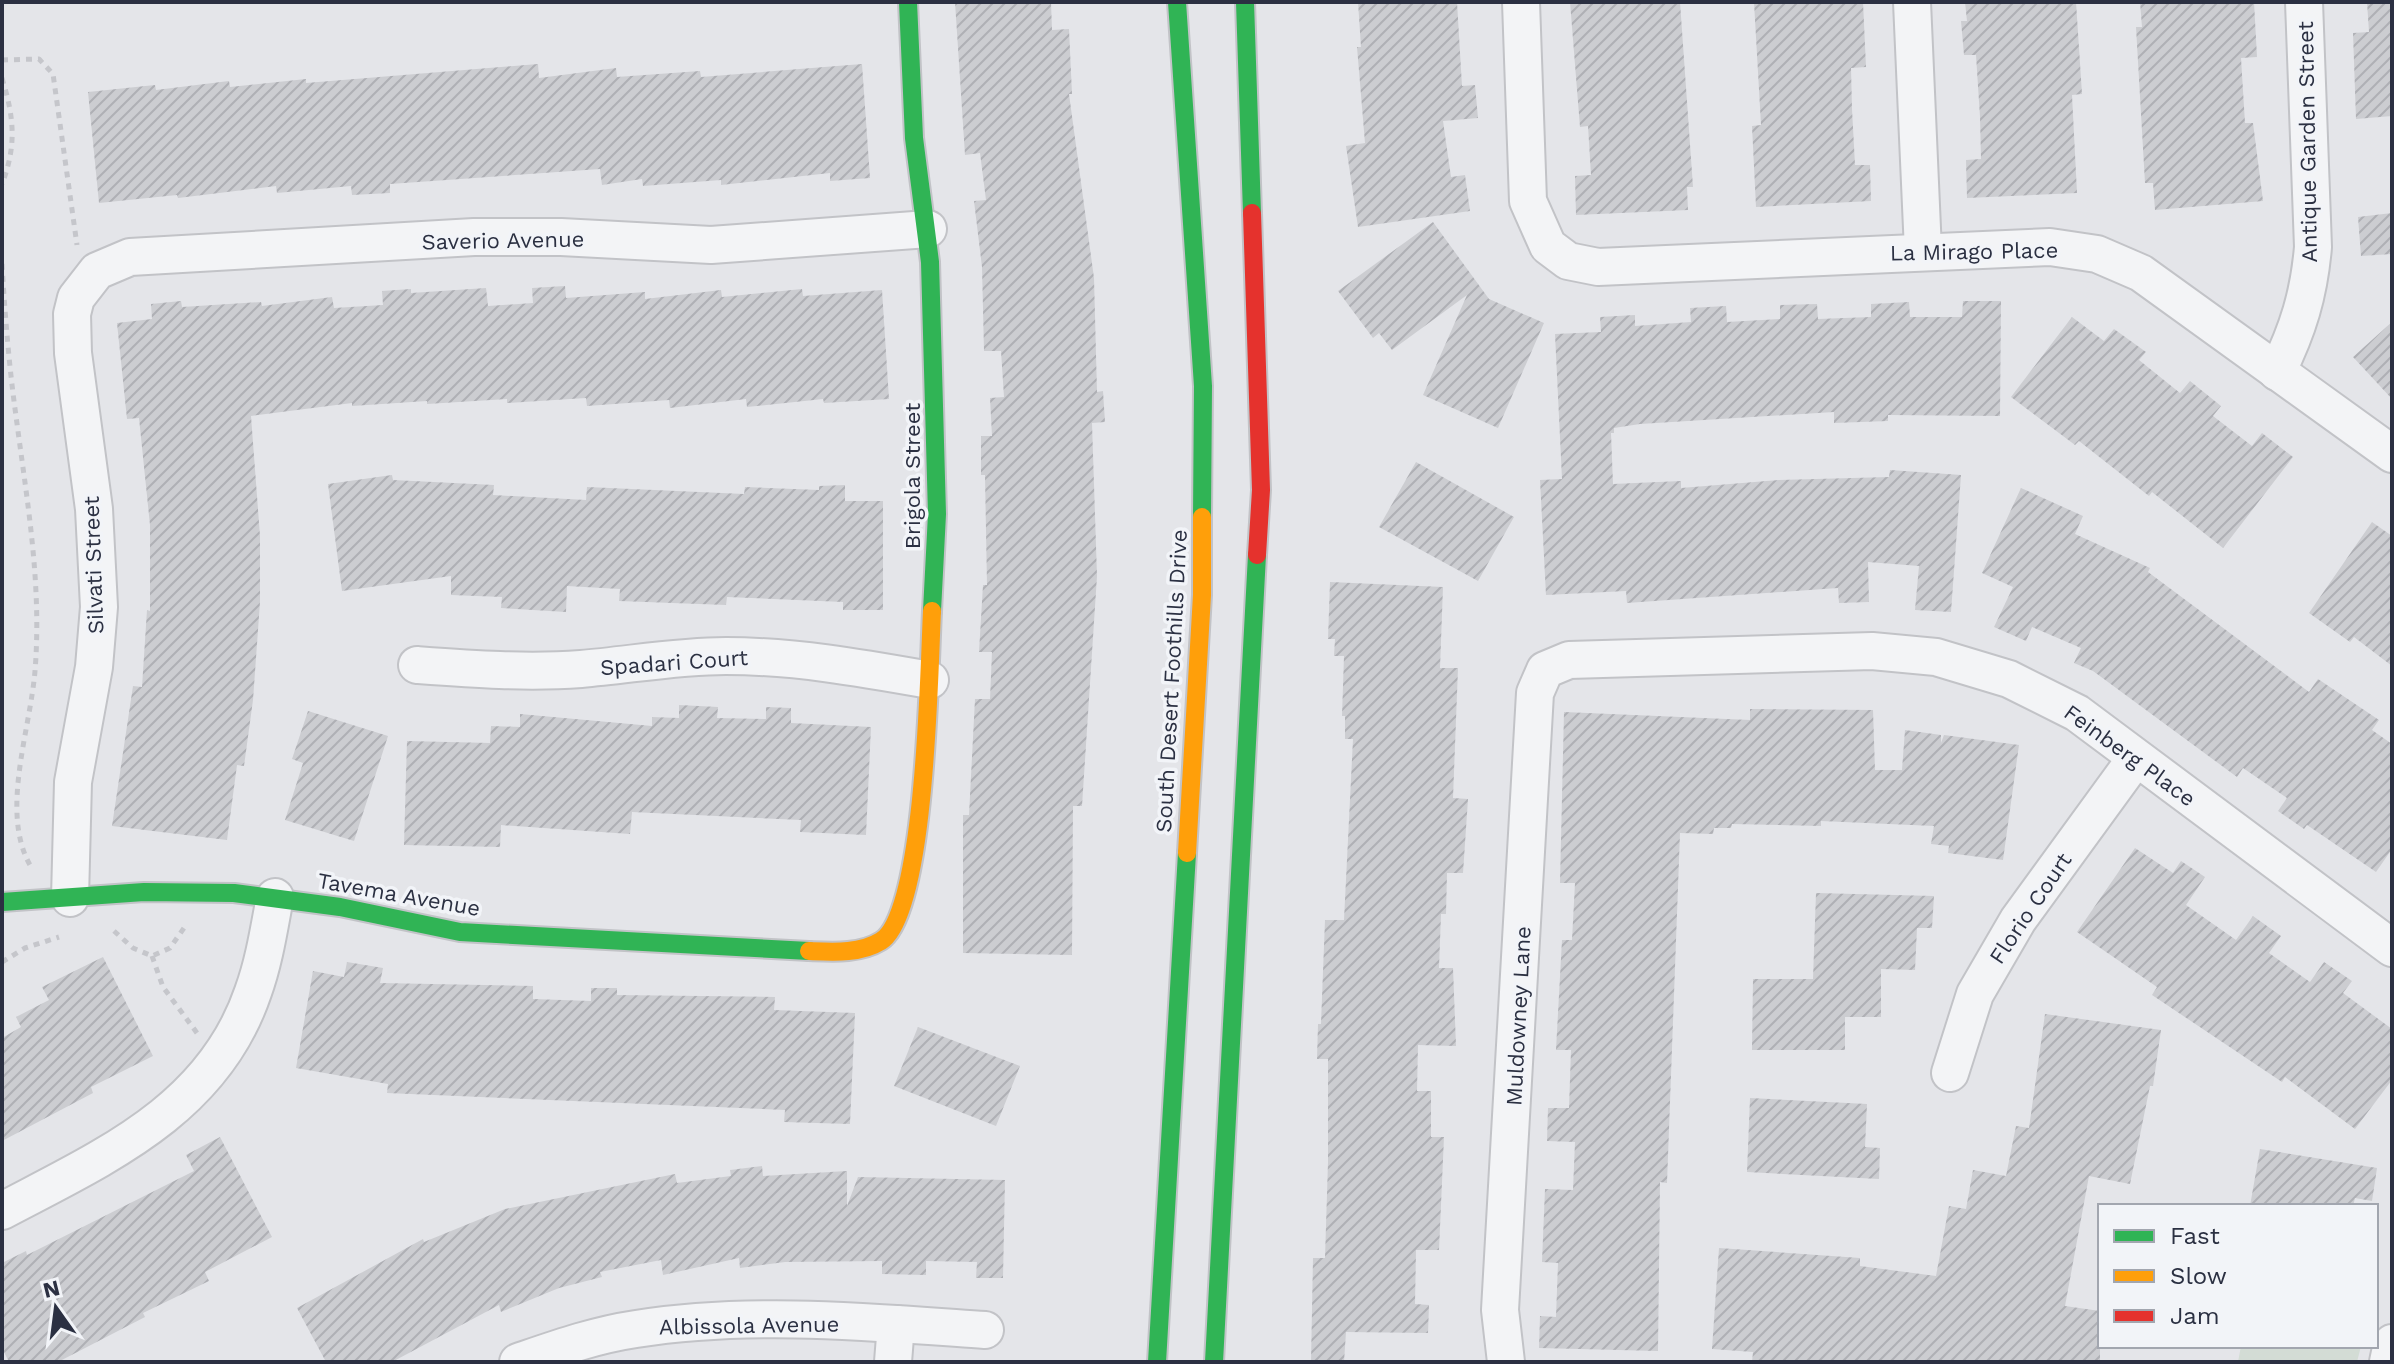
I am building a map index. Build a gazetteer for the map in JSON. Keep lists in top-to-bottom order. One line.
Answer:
{"streets":{"main road":["Brigola Street","South Desert Foothills Drive","Tavema Avenue"],"street":["Antique Garden Street","Saverio Avenue","La Mirago Place","Silvati Street","Spadari Court","Feinberg Place","Florio Court","Muldowney Lane","Albissola Avenue"]},"crossings":[["Antique Garden Street","La Mirago Place"],["Saverio Avenue","Brigola Street"],["Saverio Avenue","Silvati Street"],["Brigola Street","Spadari Court"],["Brigola Street","Tavema Avenue"],["Silvati Street","Tavema Avenue"],["Feinberg Place","Florio Court"],["Feinberg Place","Muldowney Lane"]],"legend":["Fast","Slow","Jam"],"north":"top"}
